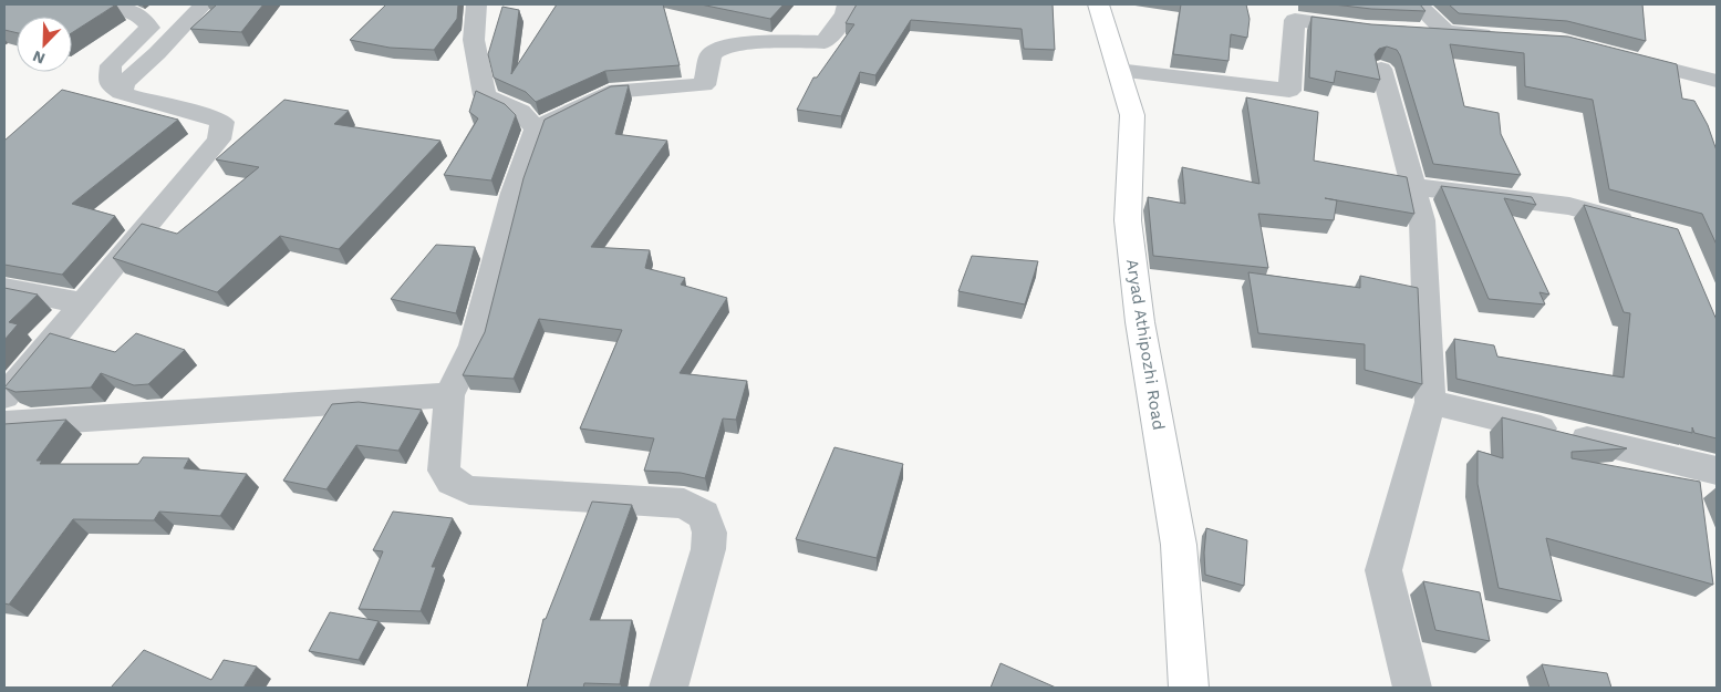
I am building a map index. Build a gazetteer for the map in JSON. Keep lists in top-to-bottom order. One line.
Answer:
{"streets":{"street":["Aryad Athipozhi Road"]},"north":"bottom left"}
